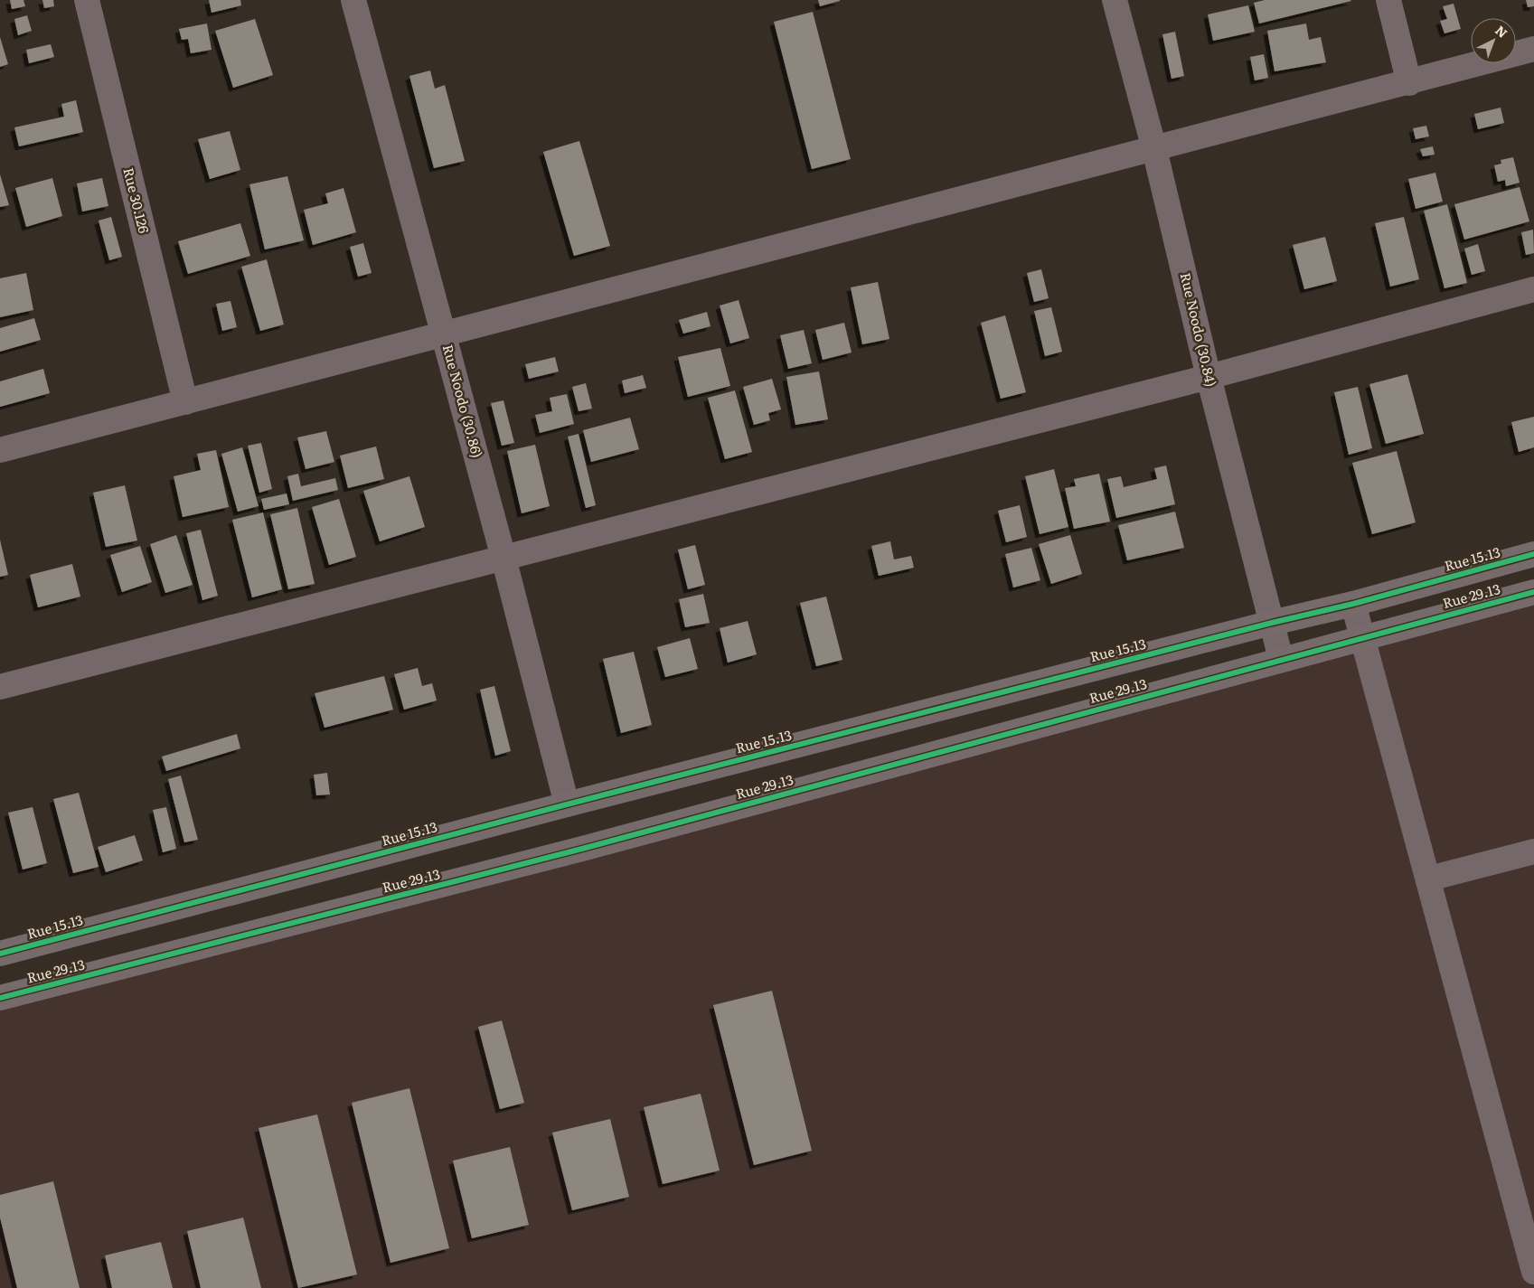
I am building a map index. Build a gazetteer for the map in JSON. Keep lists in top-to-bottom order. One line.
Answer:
{"streets":{"main road":["Rue 15.13","Rue 29.13"],"street":["Rue 30.126","Rue Noodo (30.84)","Rue Noodo (30.86)"]},"crossings":[["Rue Noodo (30.84)","Rue 15.13"],["Rue Noodo (30.84)","Rue 29.13"],["Rue Noodo (30.86)","Rue 15.13"]],"north":"top right"}
